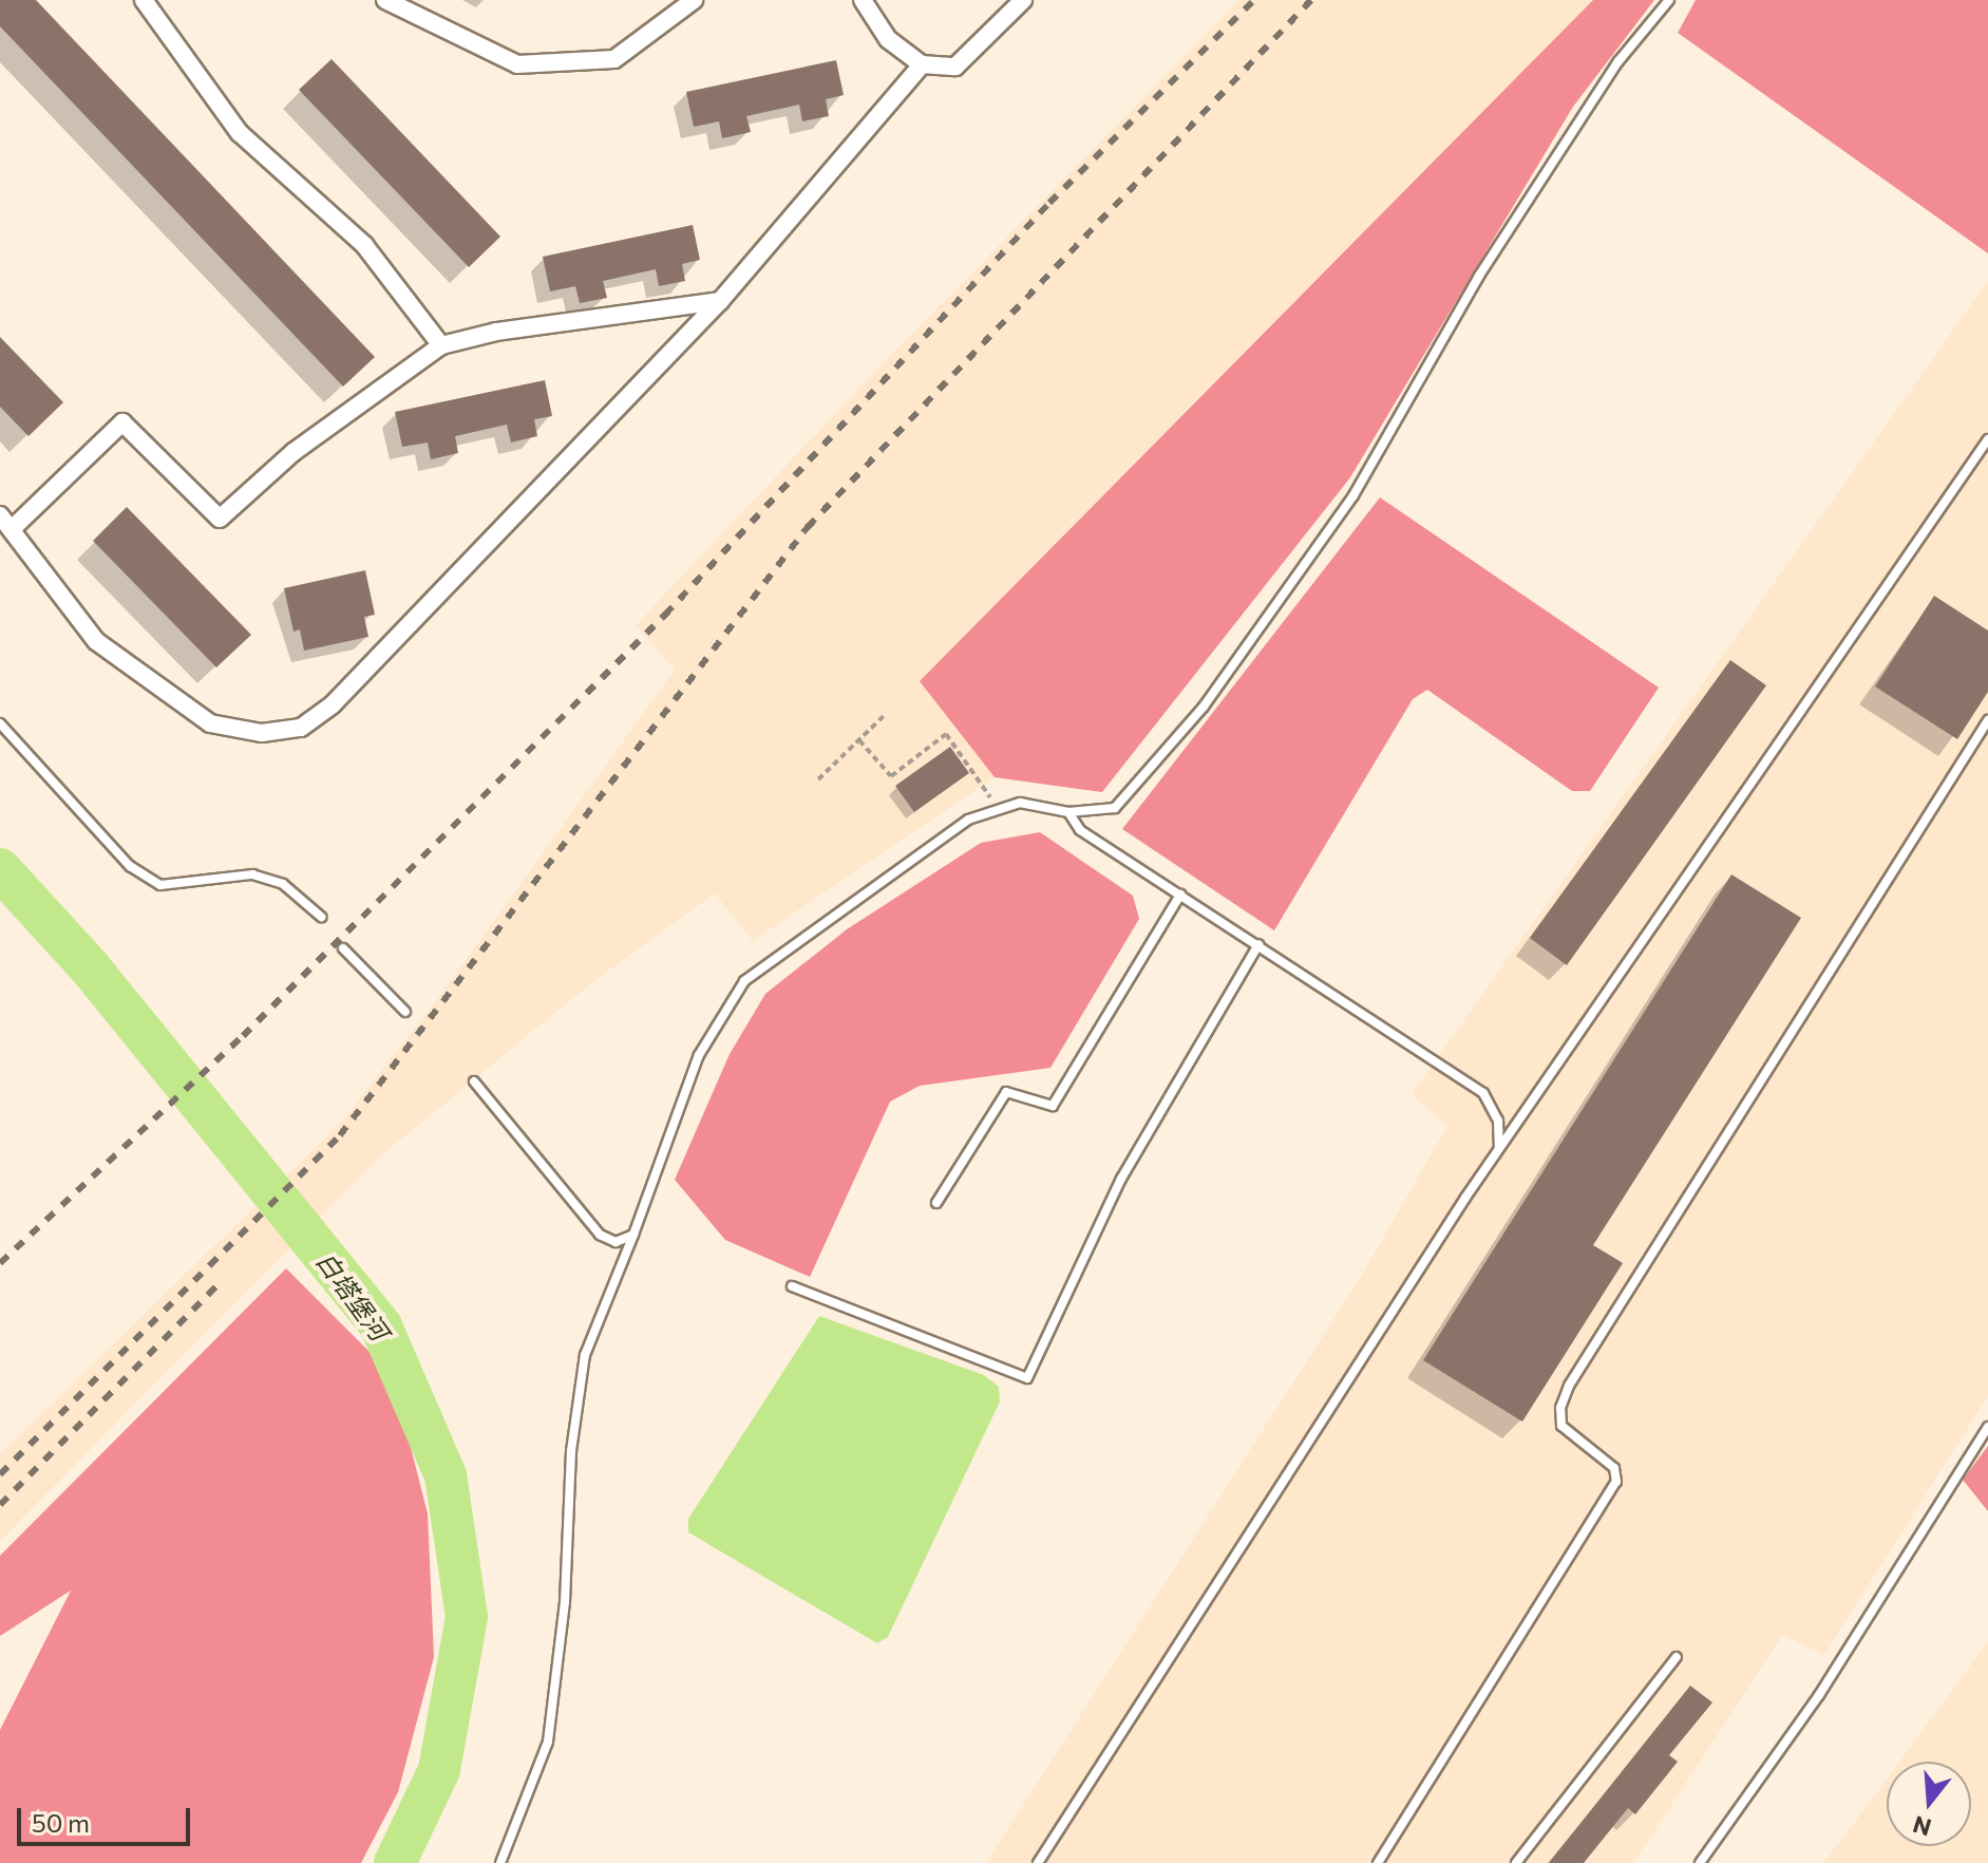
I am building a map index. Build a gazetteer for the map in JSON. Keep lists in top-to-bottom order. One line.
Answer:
{"water":["白塔堡河"],"scale_bar":"50 m","north":"bottom"}
